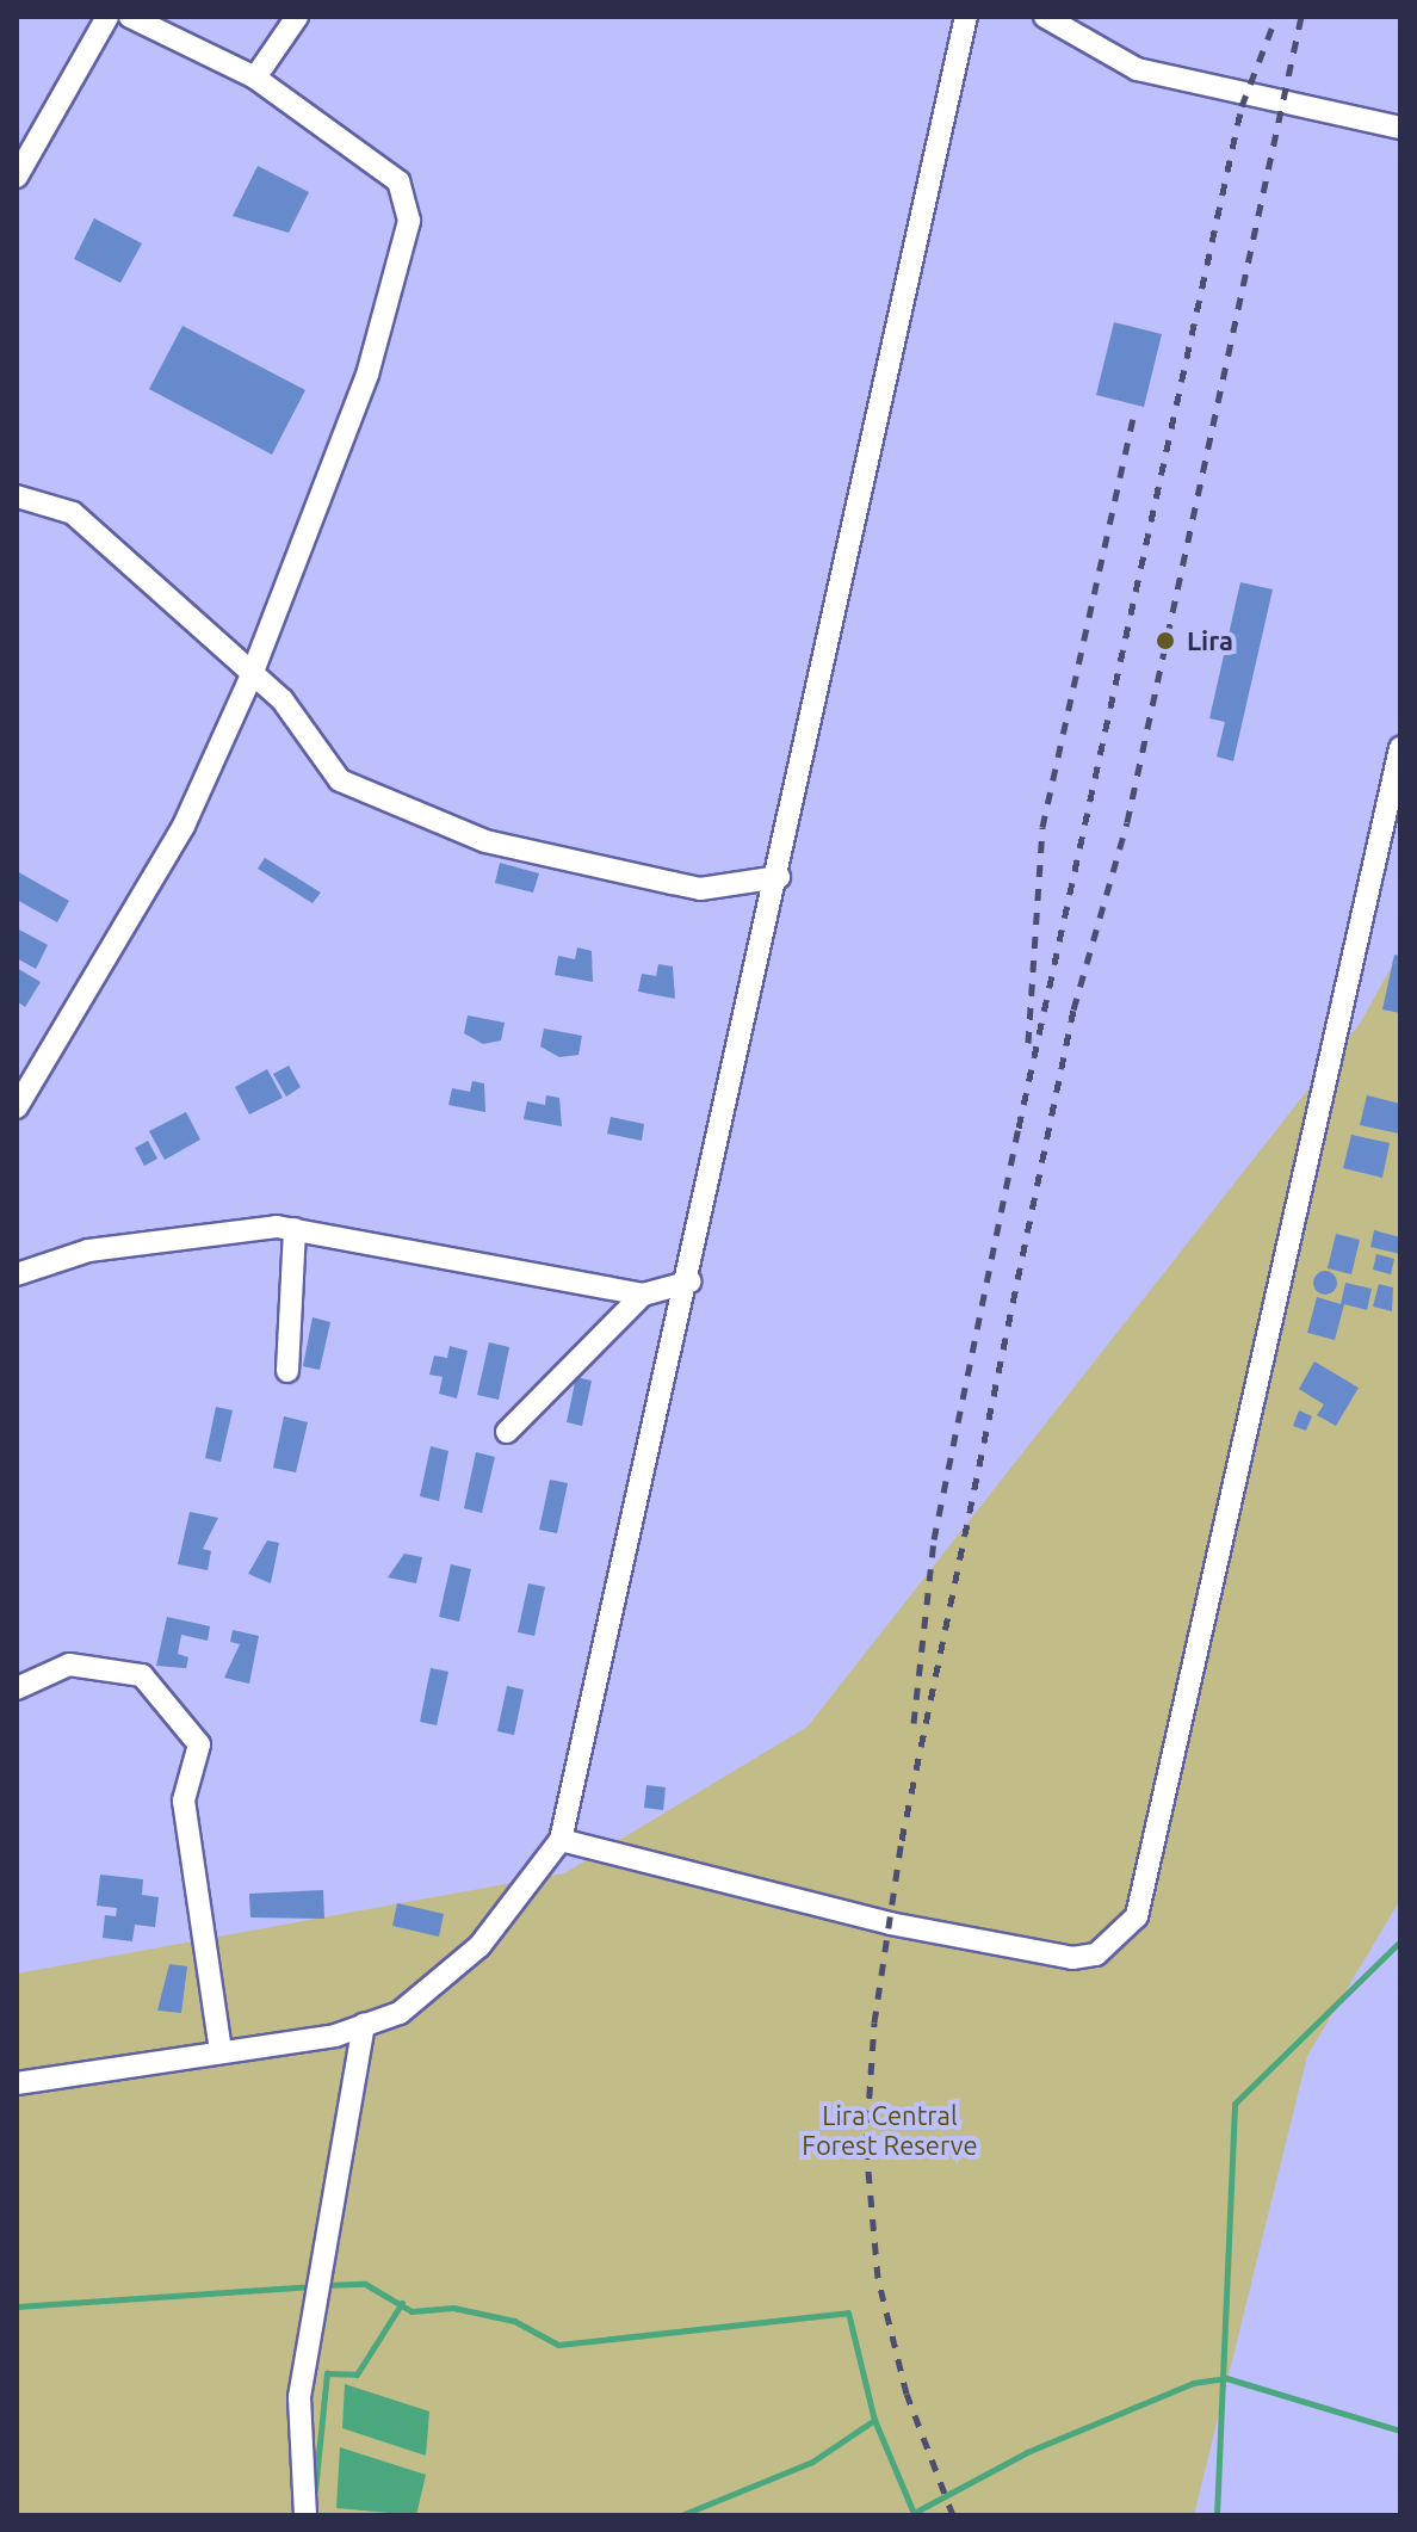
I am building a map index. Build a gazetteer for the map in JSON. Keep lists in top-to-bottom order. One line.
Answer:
{"parks":["Lira Central Forest Reserve"],"places":["Lira"]}
